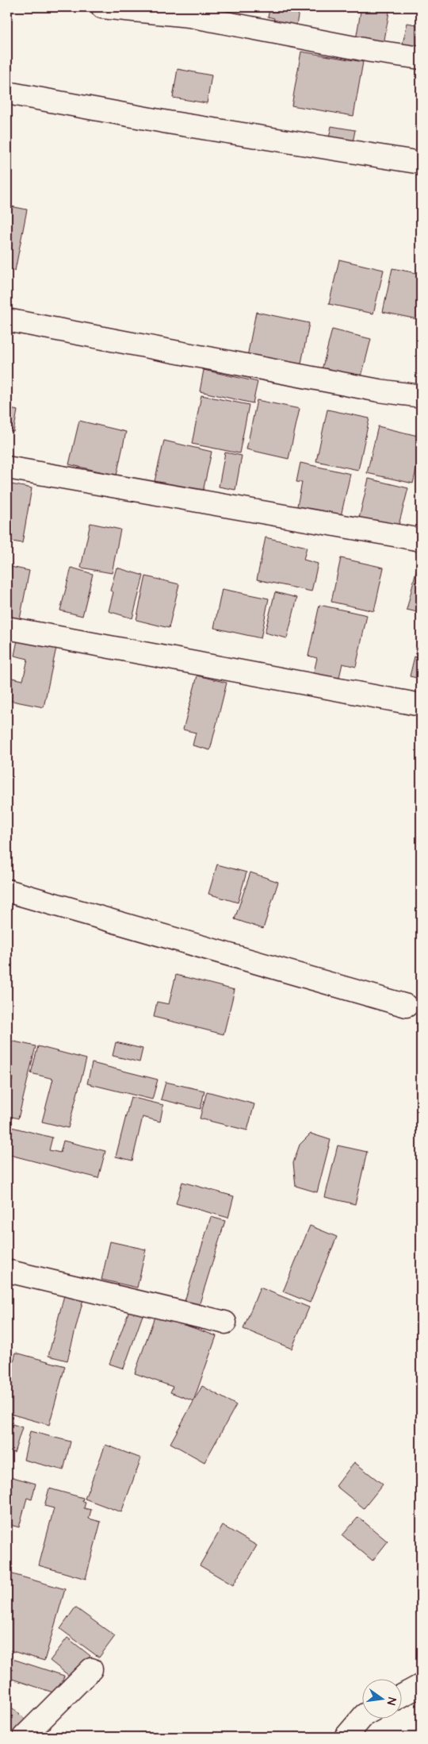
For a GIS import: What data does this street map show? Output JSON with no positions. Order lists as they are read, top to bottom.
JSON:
{
  "north": "right"
}
